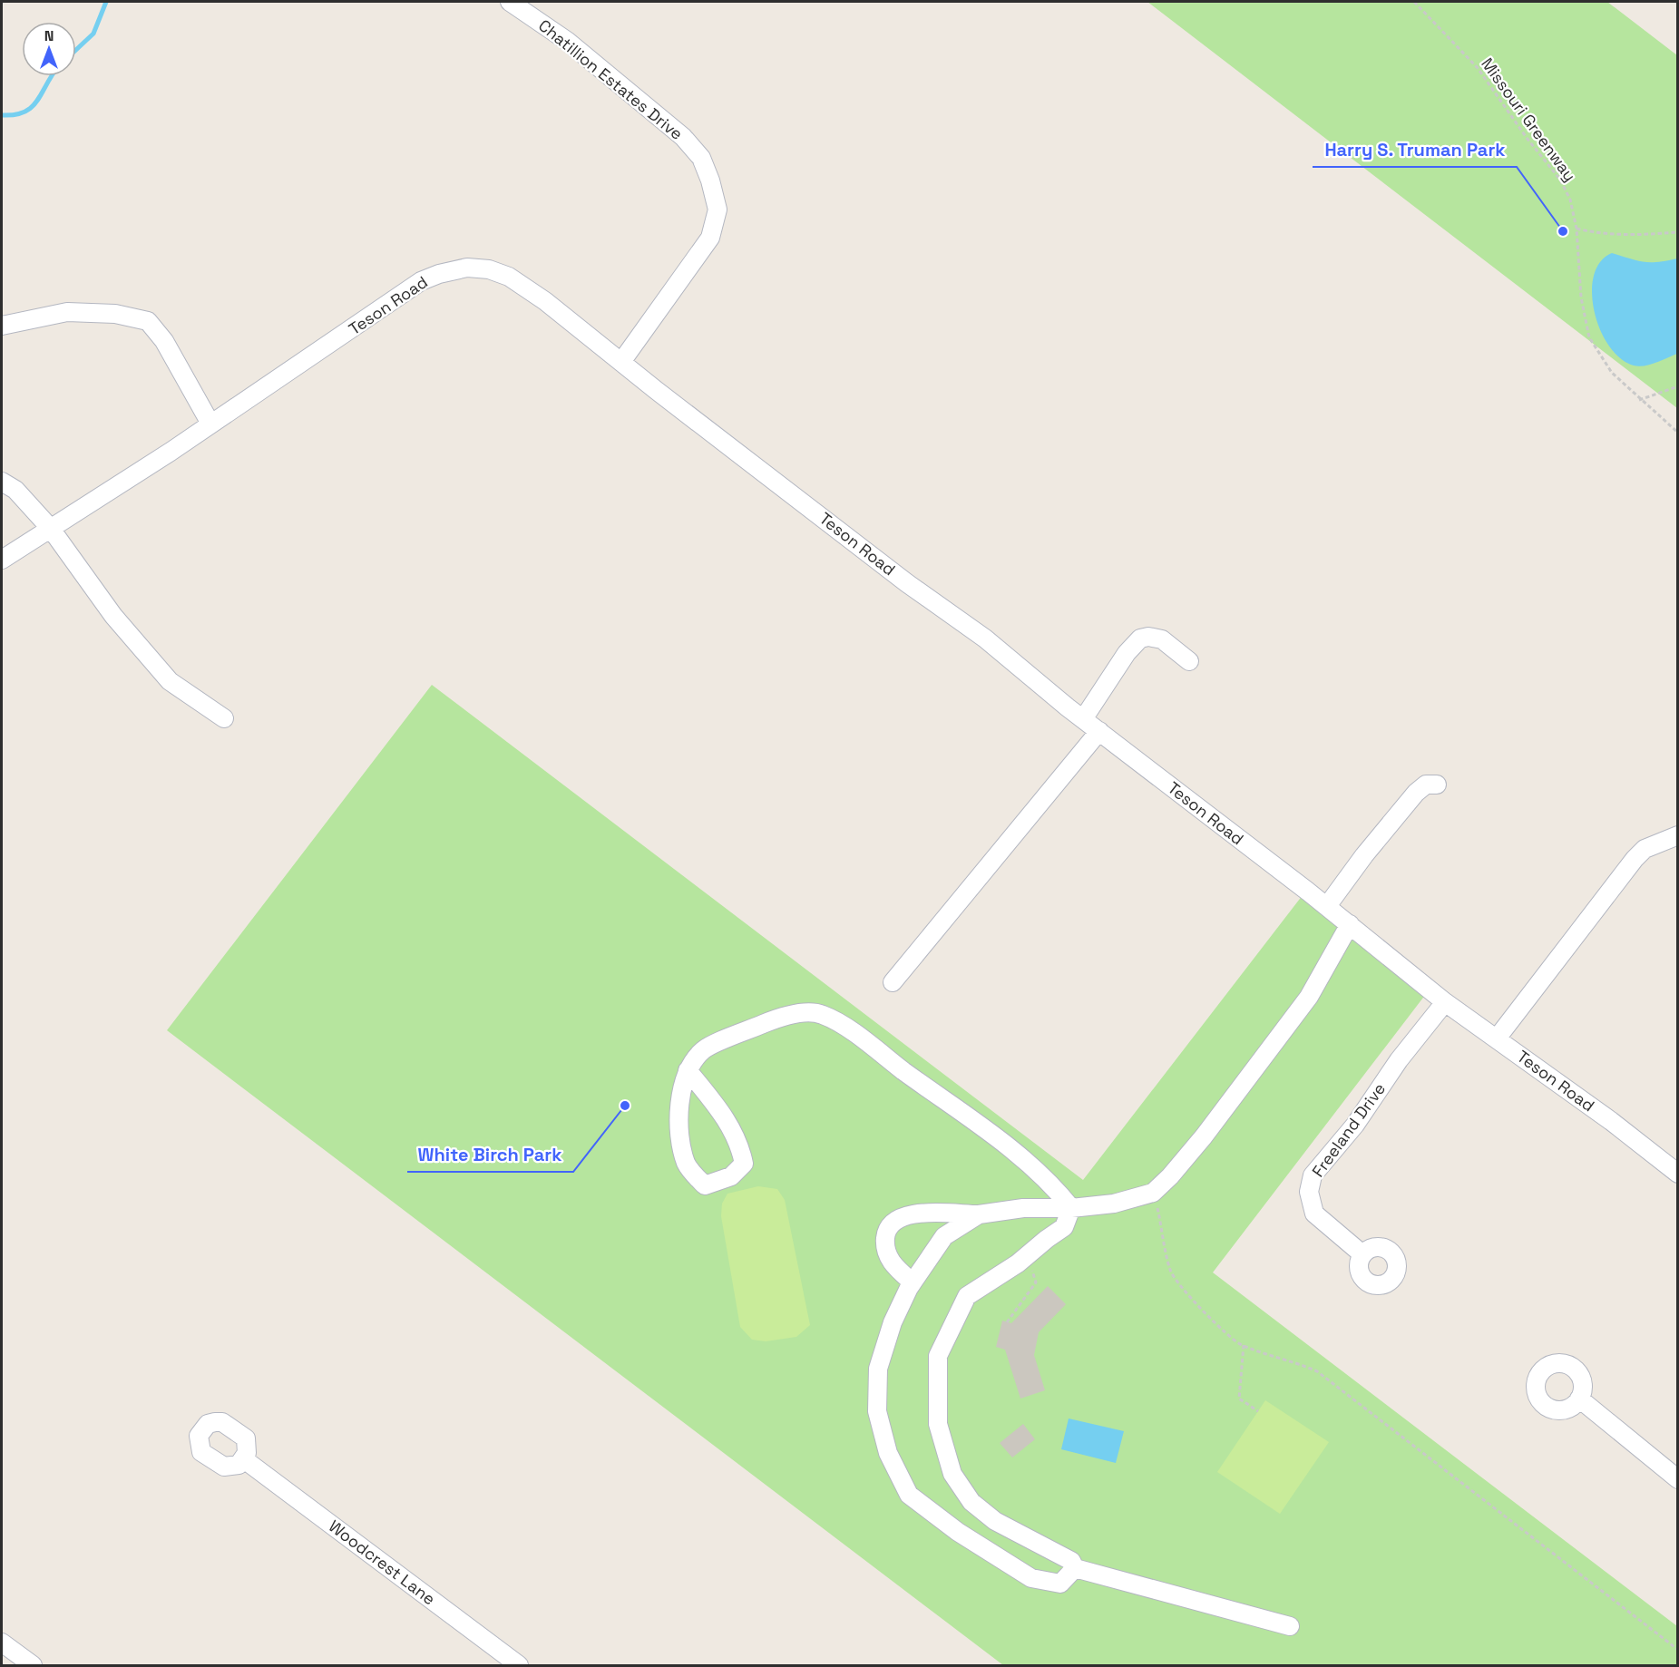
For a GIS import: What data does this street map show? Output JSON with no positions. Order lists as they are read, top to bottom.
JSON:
{
  "streets": {
    "street": [
      "Chatillion Estates Drive",
      "Teson Road",
      "Freeland Drive",
      "Woodcrest Lane"
    ],
    "path": ["Missouri Greenway"]
  },
  "crossings": [
    ["Chatillion Estates Drive", "Teson Road"],
    ["Teson Road", "Freeland Drive"]
  ],
  "places": ["Harry S. Truman Park", "White Birch Park"],
  "north": "top"
}
